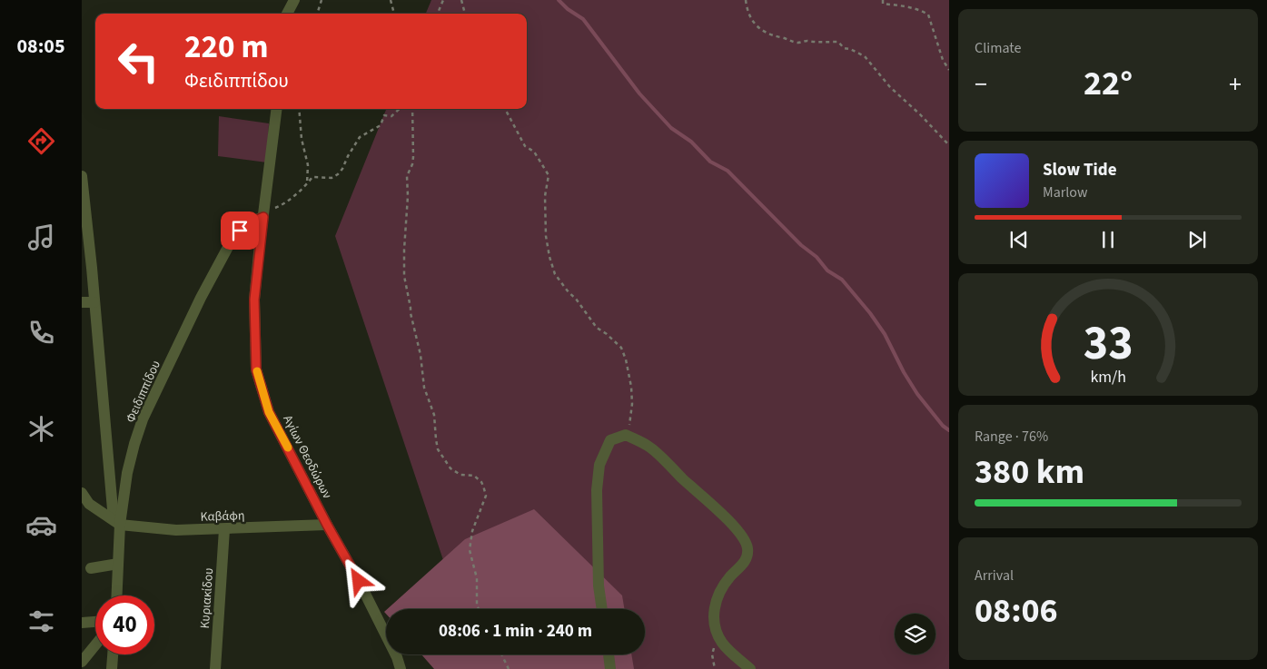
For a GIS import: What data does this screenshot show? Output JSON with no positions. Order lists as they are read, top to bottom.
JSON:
{
  "streets": {
    "street": [
      "Φειδιππίδου",
      "Αγίων Θεοδώρων",
      "Καβάφη",
      "Κυριακίδου"
    ]
  },
  "crossings": [
    ["Φειδιππίδου", "Αγίων Θεοδώρων"],
    ["Φειδιππίδου", "Καβάφη"],
    ["Αγίων Θεοδώρων", "Καβάφη"],
    ["Καβάφη", "Κυριακίδου"]
  ],
  "page": {
    "tabs": "08:05",
    "tile": [
      "Climate",
      ["Range · 76%", "380 km"],
      ["Arrival", "08:06"]
    ],
    "turn": ["220 m", "Φειδιππίδου"],
    "heat": ["−", "22°", "+"],
    "song": ["Slow Tide", "Marlow"],
    "limit": "40",
    "trip": "08:06 · 1 min · 240 m",
    "gauge": ["33", "km/h"]
  }
}
